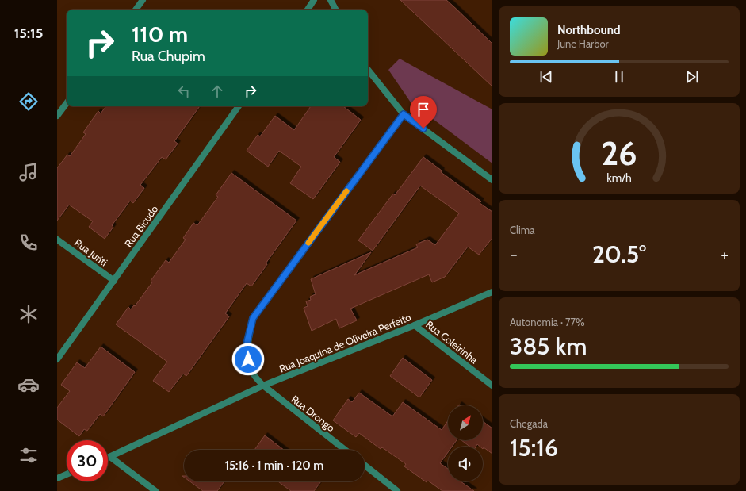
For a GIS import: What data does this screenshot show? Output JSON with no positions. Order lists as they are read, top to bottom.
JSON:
{
  "streets": {
    "street": [
      "Rua Bicudo",
      "Rua Juriti",
      "Rua Coleirinha",
      "Rua Joaquina de Oliveira Perfeito",
      "Rua Drongo"
    ]
  },
  "crossings": [
    ["Rua Bicudo", "Rua Juriti"],
    ["Rua Coleirinha", "Rua Joaquina de Oliveira Perfeito"],
    ["Rua Joaquina de Oliveira Perfeito", "Rua Drongo"]
  ],
  "north": "top right",
  "page": {
    "tabs": "15:15",
    "turn": ["110 m", "Rua Chupim"],
    "song": ["Northbound", "June Harbor"],
    "tile": [
      "Clima",
      ["Autonomia · 77%", "385 km"],
      ["Chegada", "15:16"]
    ],
    "heat": ["−", "20.5°", "+"],
    "limit": "30",
    "trip": "15:16 · 1 min · 120 m",
    "gauge": ["26", "km/h"]
  }
}
